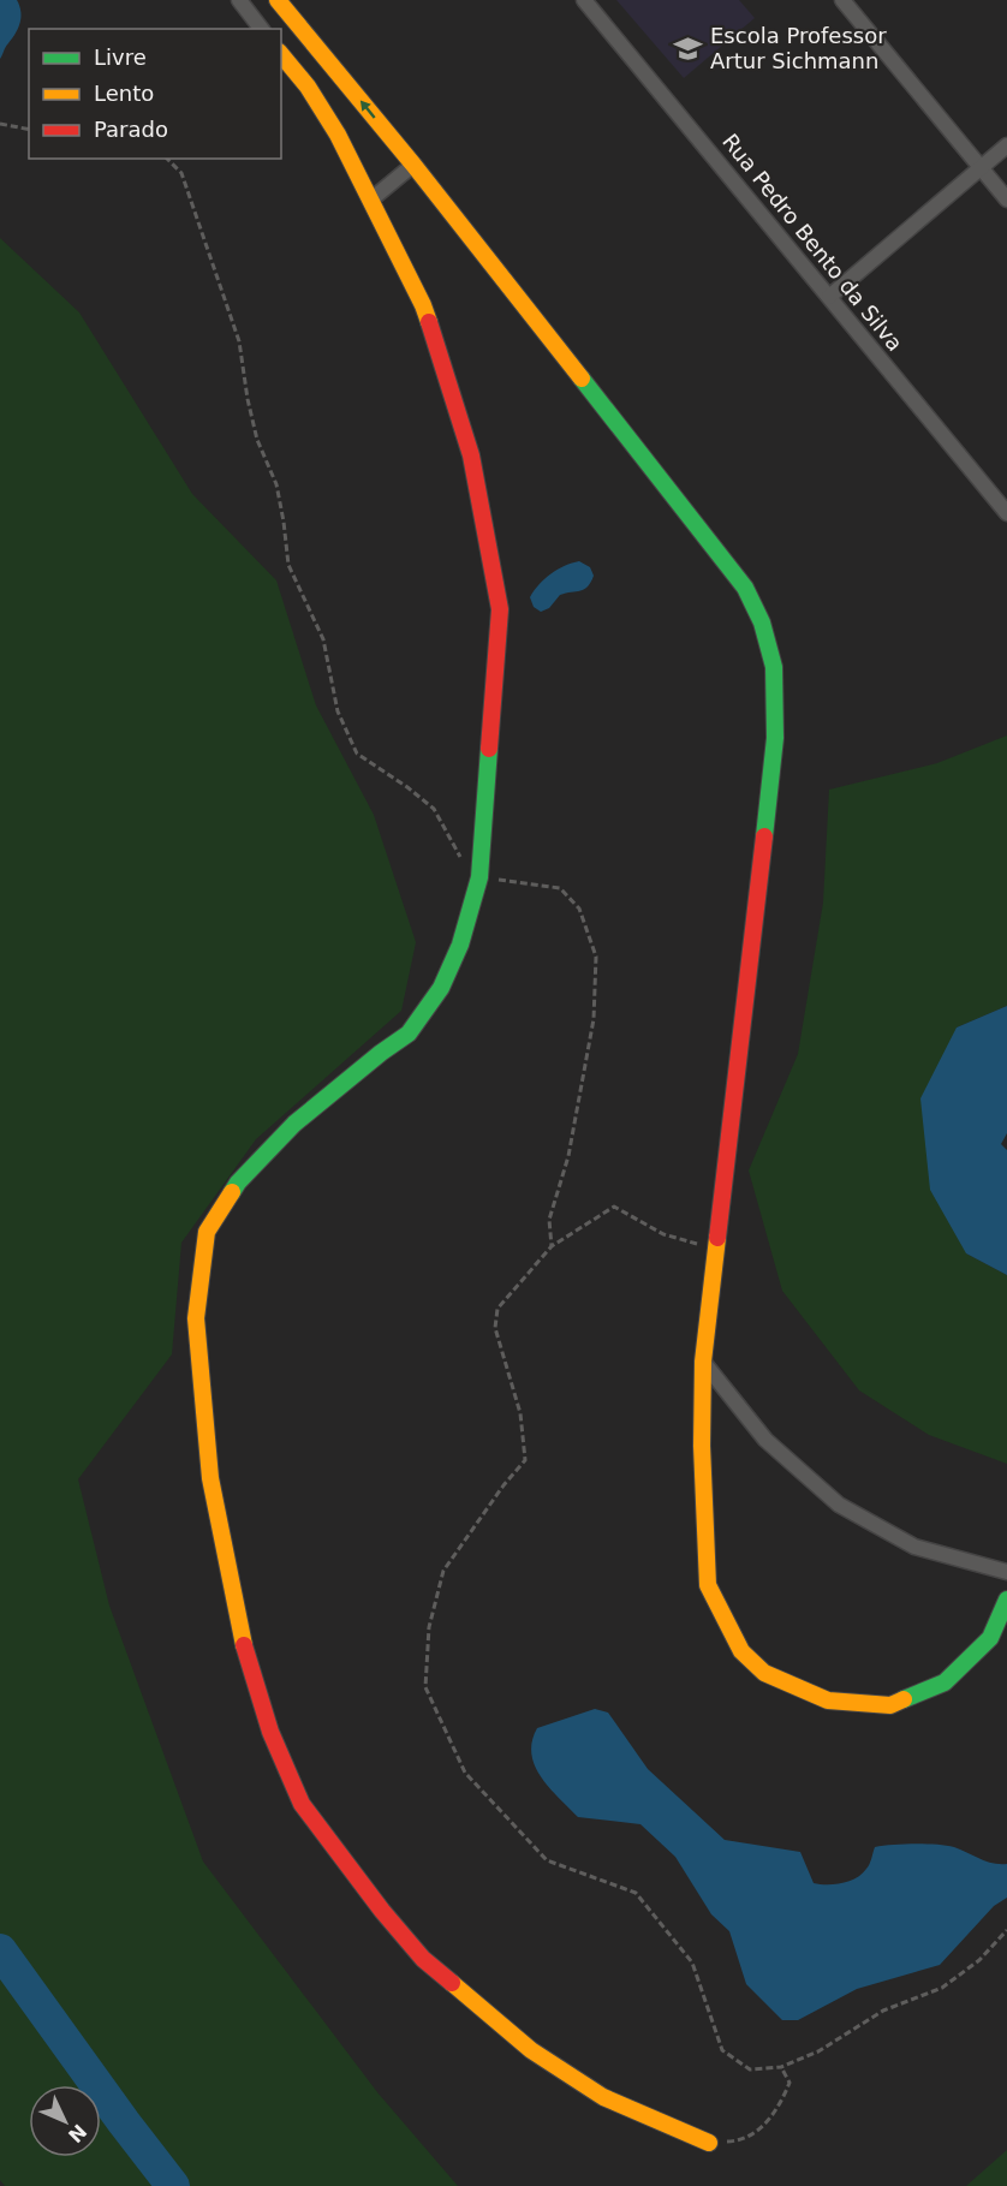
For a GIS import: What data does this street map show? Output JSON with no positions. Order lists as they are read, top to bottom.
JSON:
{
  "streets": {
    "street": ["Rua Pedro Bento da Silva"]
  },
  "places": {
    "school or university": ["Escola Professor Artur Sichmann"]
  },
  "legend": ["Livre", "Lento", "Parado"],
  "north": "bottom right"
}
